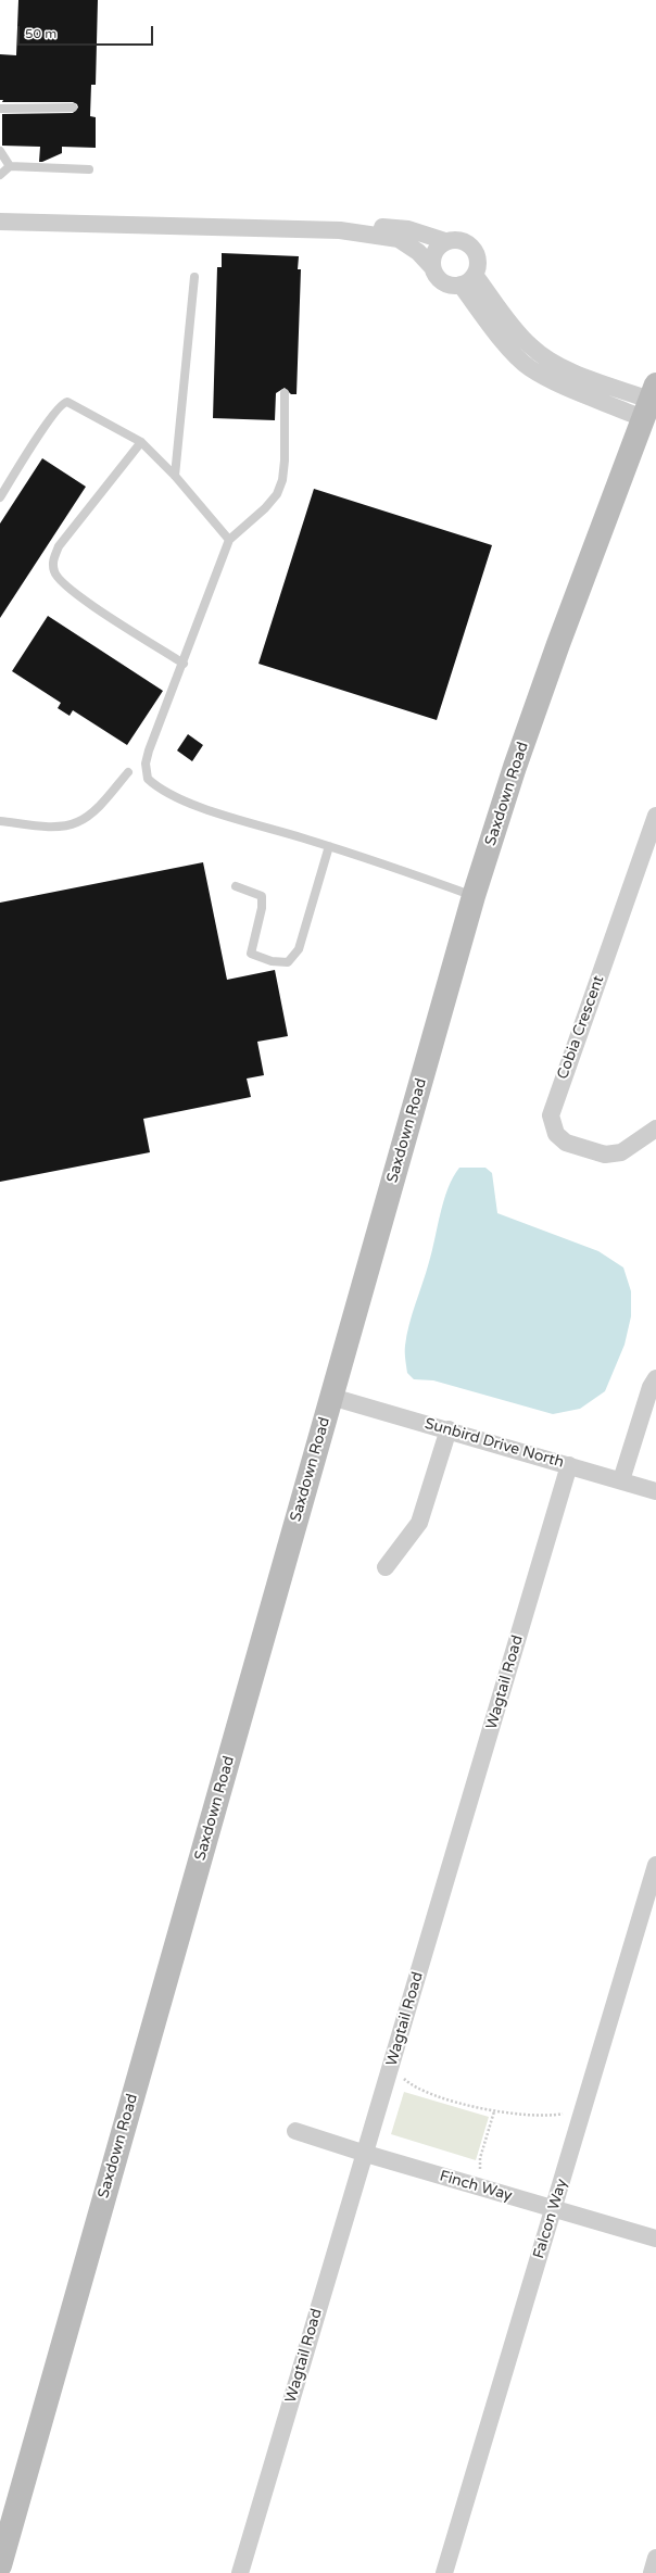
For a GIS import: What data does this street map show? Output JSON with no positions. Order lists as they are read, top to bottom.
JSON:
{
  "streets": {
    "street": [
      "Saxdown Road",
      "Cobia Crescent",
      "Sunbird Drive North",
      "Wagtail Road",
      "Finch Way",
      "Falcon Way"
    ]
  },
  "crossings": [
    ["Saxdown Road", "Sunbird Drive North"],
    ["Sunbird Drive North", "Wagtail Road"],
    ["Wagtail Road", "Finch Way"],
    ["Finch Way", "Falcon Way"]
  ],
  "scale_bar": "50 m"
}
